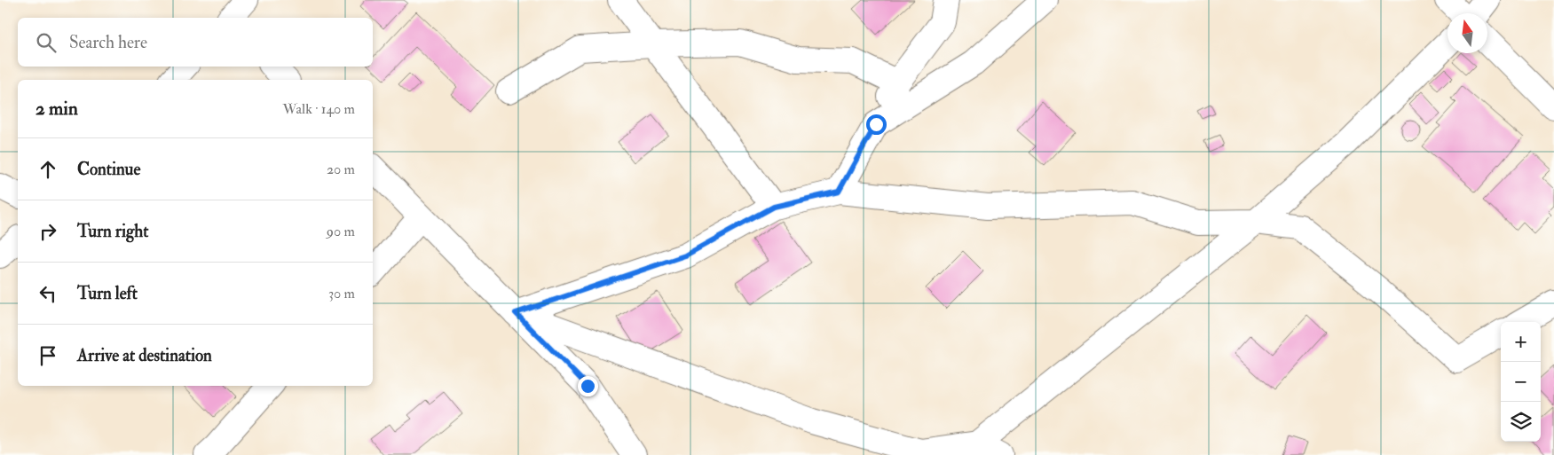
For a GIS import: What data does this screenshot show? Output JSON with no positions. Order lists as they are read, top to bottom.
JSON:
{
  "north": "top",
  "page": {
    "search": "Search here",
    "heading": ["2 min", "Walk · 140 m"],
    "list": [
      ["Continue", "20 m"],
      ["Turn right", "90 m"],
      ["Turn left", "30 m"],
      "Arrive at destination"
    ],
    "map_buttons": ["+", "−"]
  }
}
